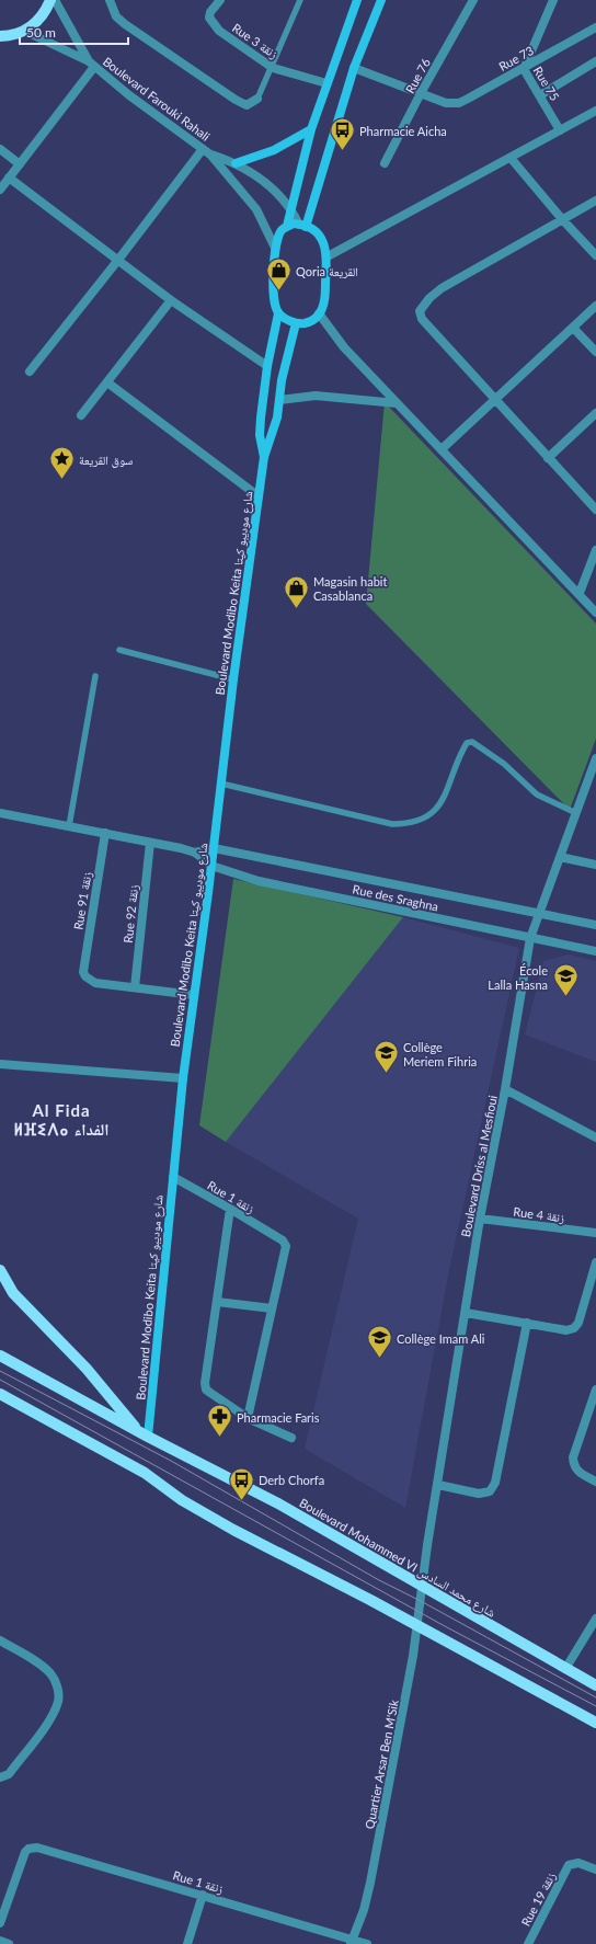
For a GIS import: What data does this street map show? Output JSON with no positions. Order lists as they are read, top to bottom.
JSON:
{
  "streets": {
    "main road": ["Boulevard Modibo Keita شارع موديبو كيتا", "Boulevard Mohammed VI شارع محمد السادس"],
    "street": [
      "Rue 3 زنقة",
      "Rue 73",
      "Rue 76",
      "Rue 75",
      "Boulevard Farouki Rahali",
      "Rue des Sraghna",
      "Rue 91 زنقة",
      "Rue 92 زنقة",
      "Boulevard Driss al Mesfioui",
      "Rue 1 زنقة",
      "Rue 4 زنقة",
      "Quartier Arsar Ben M'Sik",
      "Rue 19 زنقة"
    ]
  },
  "crossings": [
    ["Rue 73", "Rue 76"],
    ["Rue 73", "Rue 75"],
    ["Boulevard Modibo Keita شارع موديبو كيتا", "Rue des Sraghna"],
    ["Boulevard Modibo Keita شارع موديبو كيتا", "Rue 1 زنقة"],
    ["Boulevard Modibo Keita شارع موديبو كيتا", "Boulevard Mohammed VI شارع محمد السادس"],
    ["Rue des Sraghna", "Rue 91 زنقة"],
    ["Rue des Sraghna", "Rue 92 زنقة"],
    ["Rue des Sraghna", "Boulevard Driss al Mesfioui"],
    ["Rue 91 زنقة", "Rue 92 زنقة"],
    ["Boulevard Driss al Mesfioui", "Rue 4 زنقة"],
    ["Boulevard Driss al Mesfioui", "Boulevard Mohammed VI شارع محمد السادس"],
    ["Boulevard Driss al Mesfioui", "Quartier Arsar Ben M'Sik"],
    ["Rue 1 زنقة", "Quartier Arsar Ben M'Sik"],
    ["Boulevard Mohammed VI شارع محمد السادس", "Quartier Arsar Ben M'Sik"]
  ],
  "districts": ["Al Fida ⵍⴼⵉⴷⴰ الفداء"],
  "places": {
    "bus stop": ["Pharmacie Aicha", "Derb Chorfa"],
    "shop": ["Qoria القريعة", "Magasin habit Casablanca"],
    "place": ["سوق القريعة"],
    "school or university": ["École Lalla Hasna", "Collège Meriem Fihria", "Collège Imam Ali"],
    "pharmacy": ["Pharmacie Faris"]
  },
  "scale_bar": "50 m"
}
